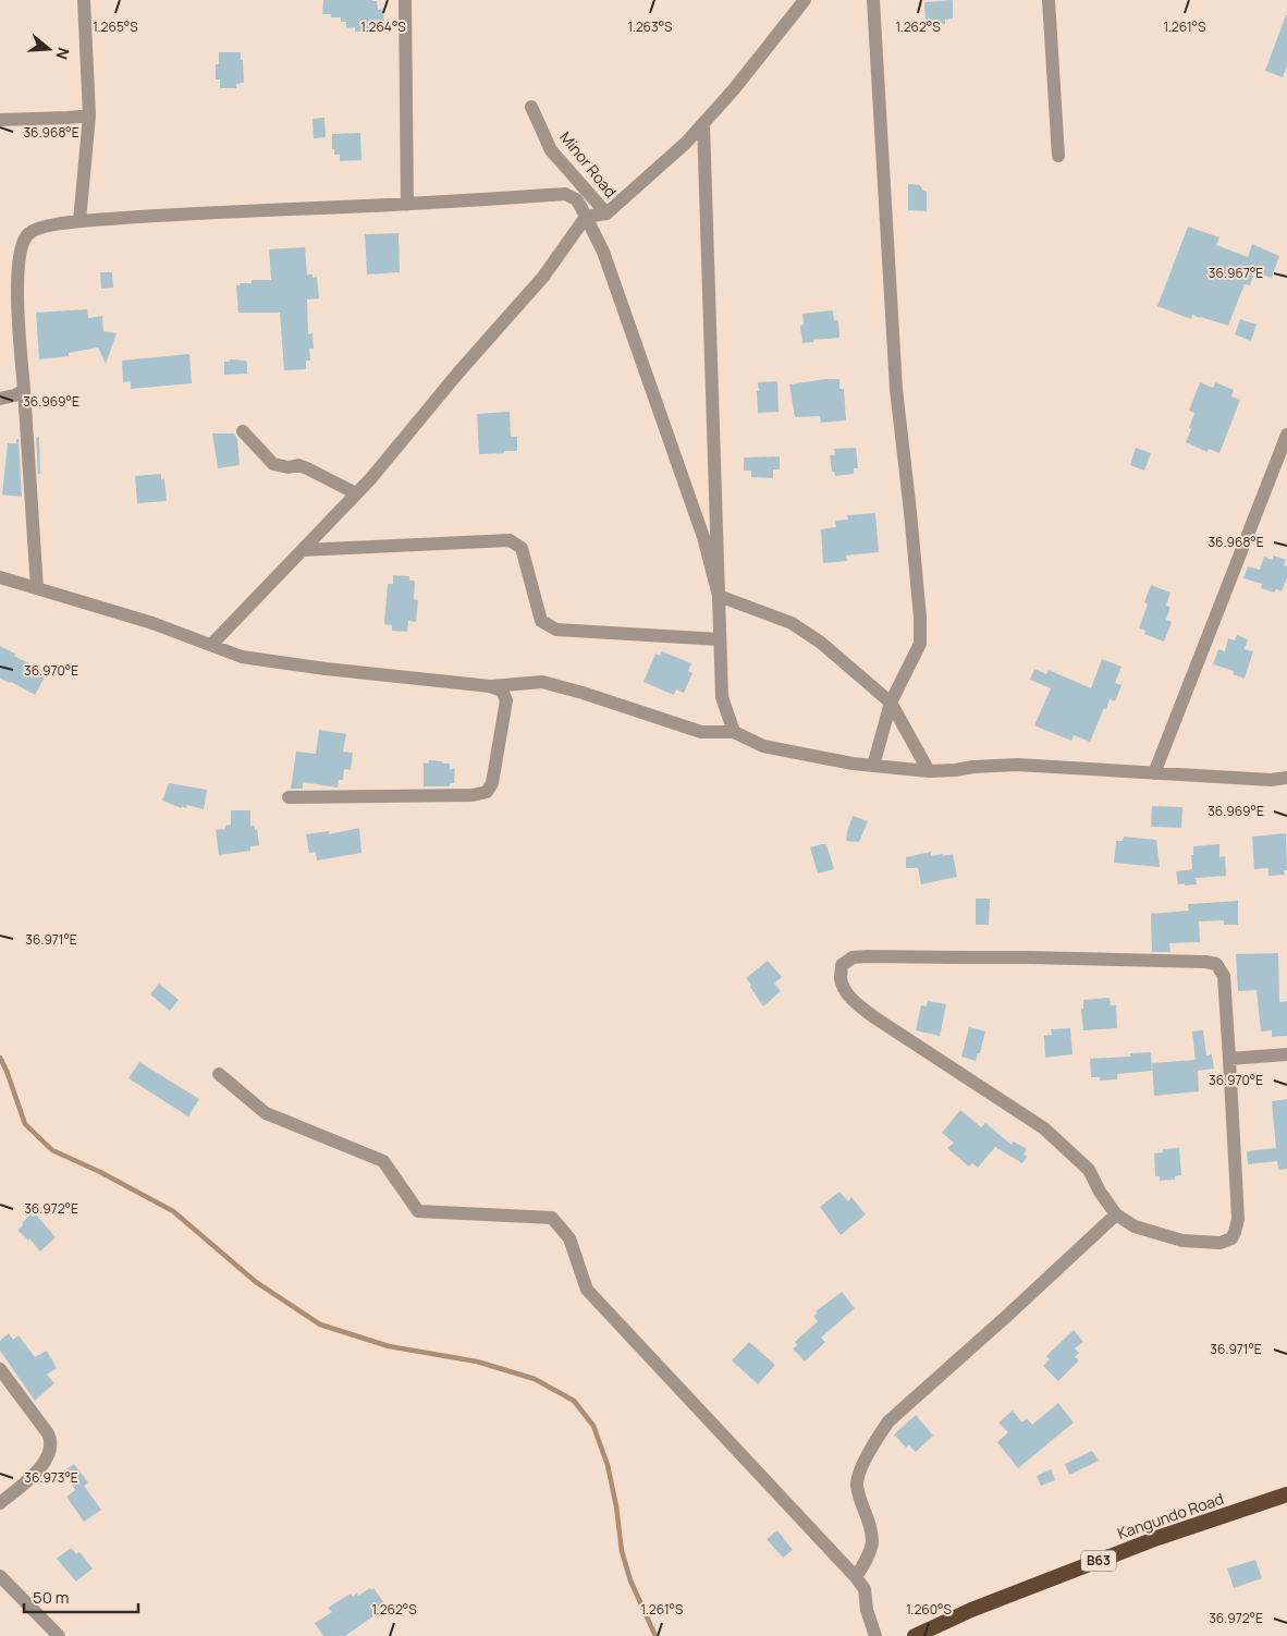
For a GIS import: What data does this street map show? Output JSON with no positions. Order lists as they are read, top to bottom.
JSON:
{
  "streets": {
    "highway": ["Kangundo Road", "B63"],
    "street": ["Minor Road"]
  },
  "scale_bar": "50 m",
  "north": "right",
  "coordinates": [
    "1.265°S",
    "1.264°S",
    "1.263°S",
    "1.262°S",
    "1.261°S",
    "36.968°E",
    "36.967°E",
    "36.969°E",
    "36.970°E",
    "36.971°E",
    "36.972°E",
    "36.973°E",
    "1.260°S"
  ]
}
